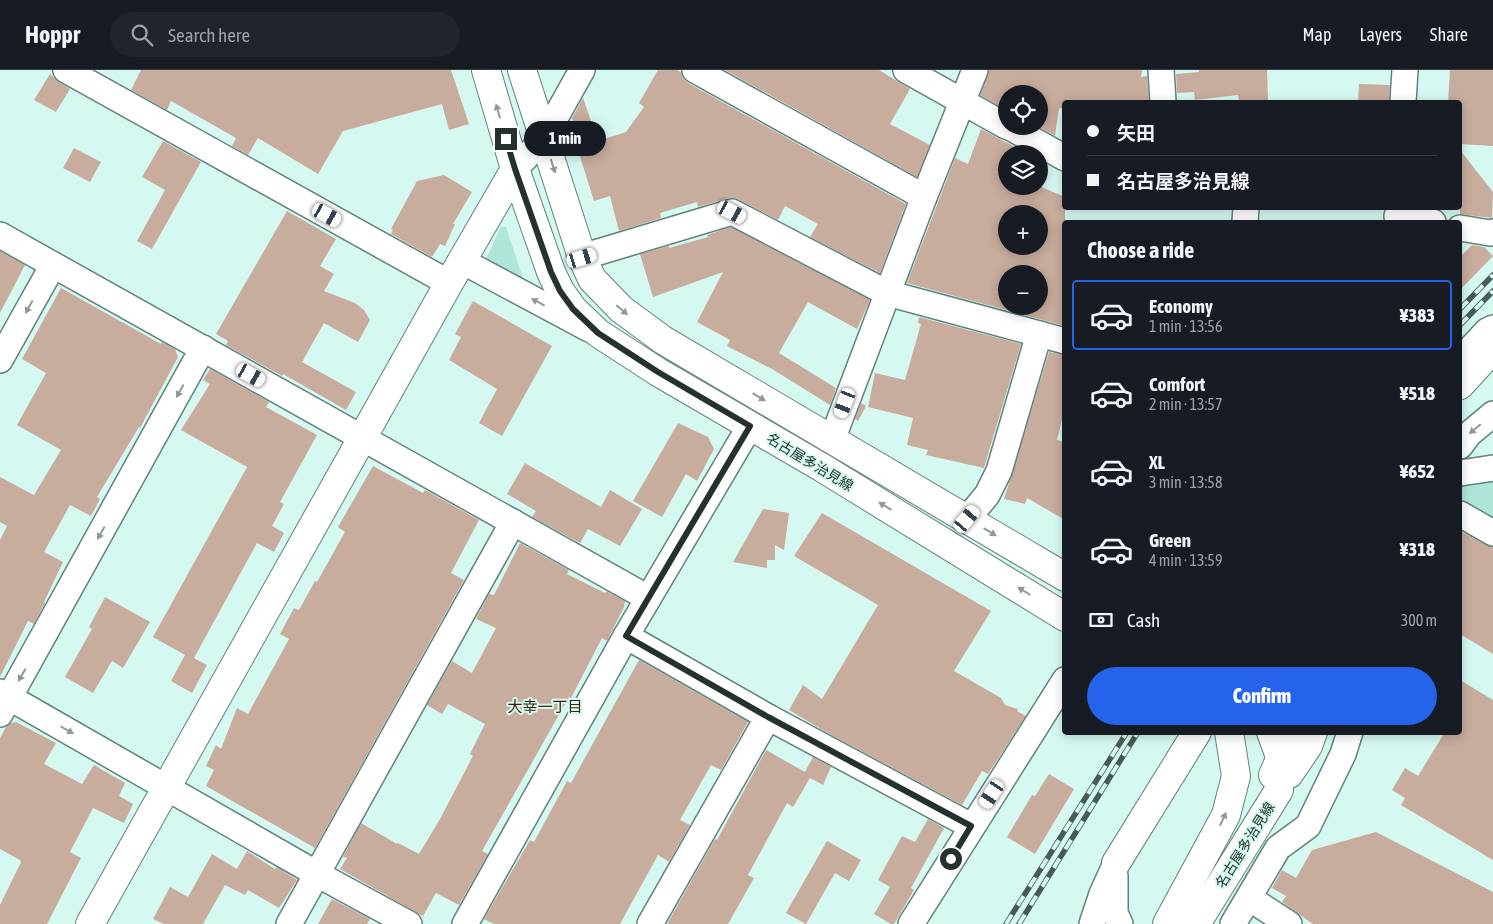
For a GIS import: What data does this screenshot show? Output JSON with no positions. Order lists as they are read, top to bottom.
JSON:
{
  "streets": {
    "main road": ["名古屋多治見線"]
  },
  "districts": ["大幸一丁目"],
  "page": {
    "header": "Hoppr",
    "search": "Search here",
    "nav": ["Map", "Layers", "Share"],
    "map_buttons": ["+", "−"],
    "banner": ["矢田", "名古屋多治見線"],
    "bubble": "1 min",
    "heading": "Choose a ride",
    "list": [
      {
        "name": "Economy",
        "note": "1 min · 13:56",
        "value": "¥383"
      },
      {
        "name": "Comfort",
        "note": "2 min · 13:57",
        "value": "¥518"
      },
      {
        "name": "XL",
        "note": "3 min · 13:58",
        "value": "¥652"
      },
      {
        "name": "Green",
        "note": "4 min · 13:59",
        "value": "¥318"
      }
    ],
    "pay": ["Cash", "300 m"],
    "buttons": "Confirm"
  }
}
